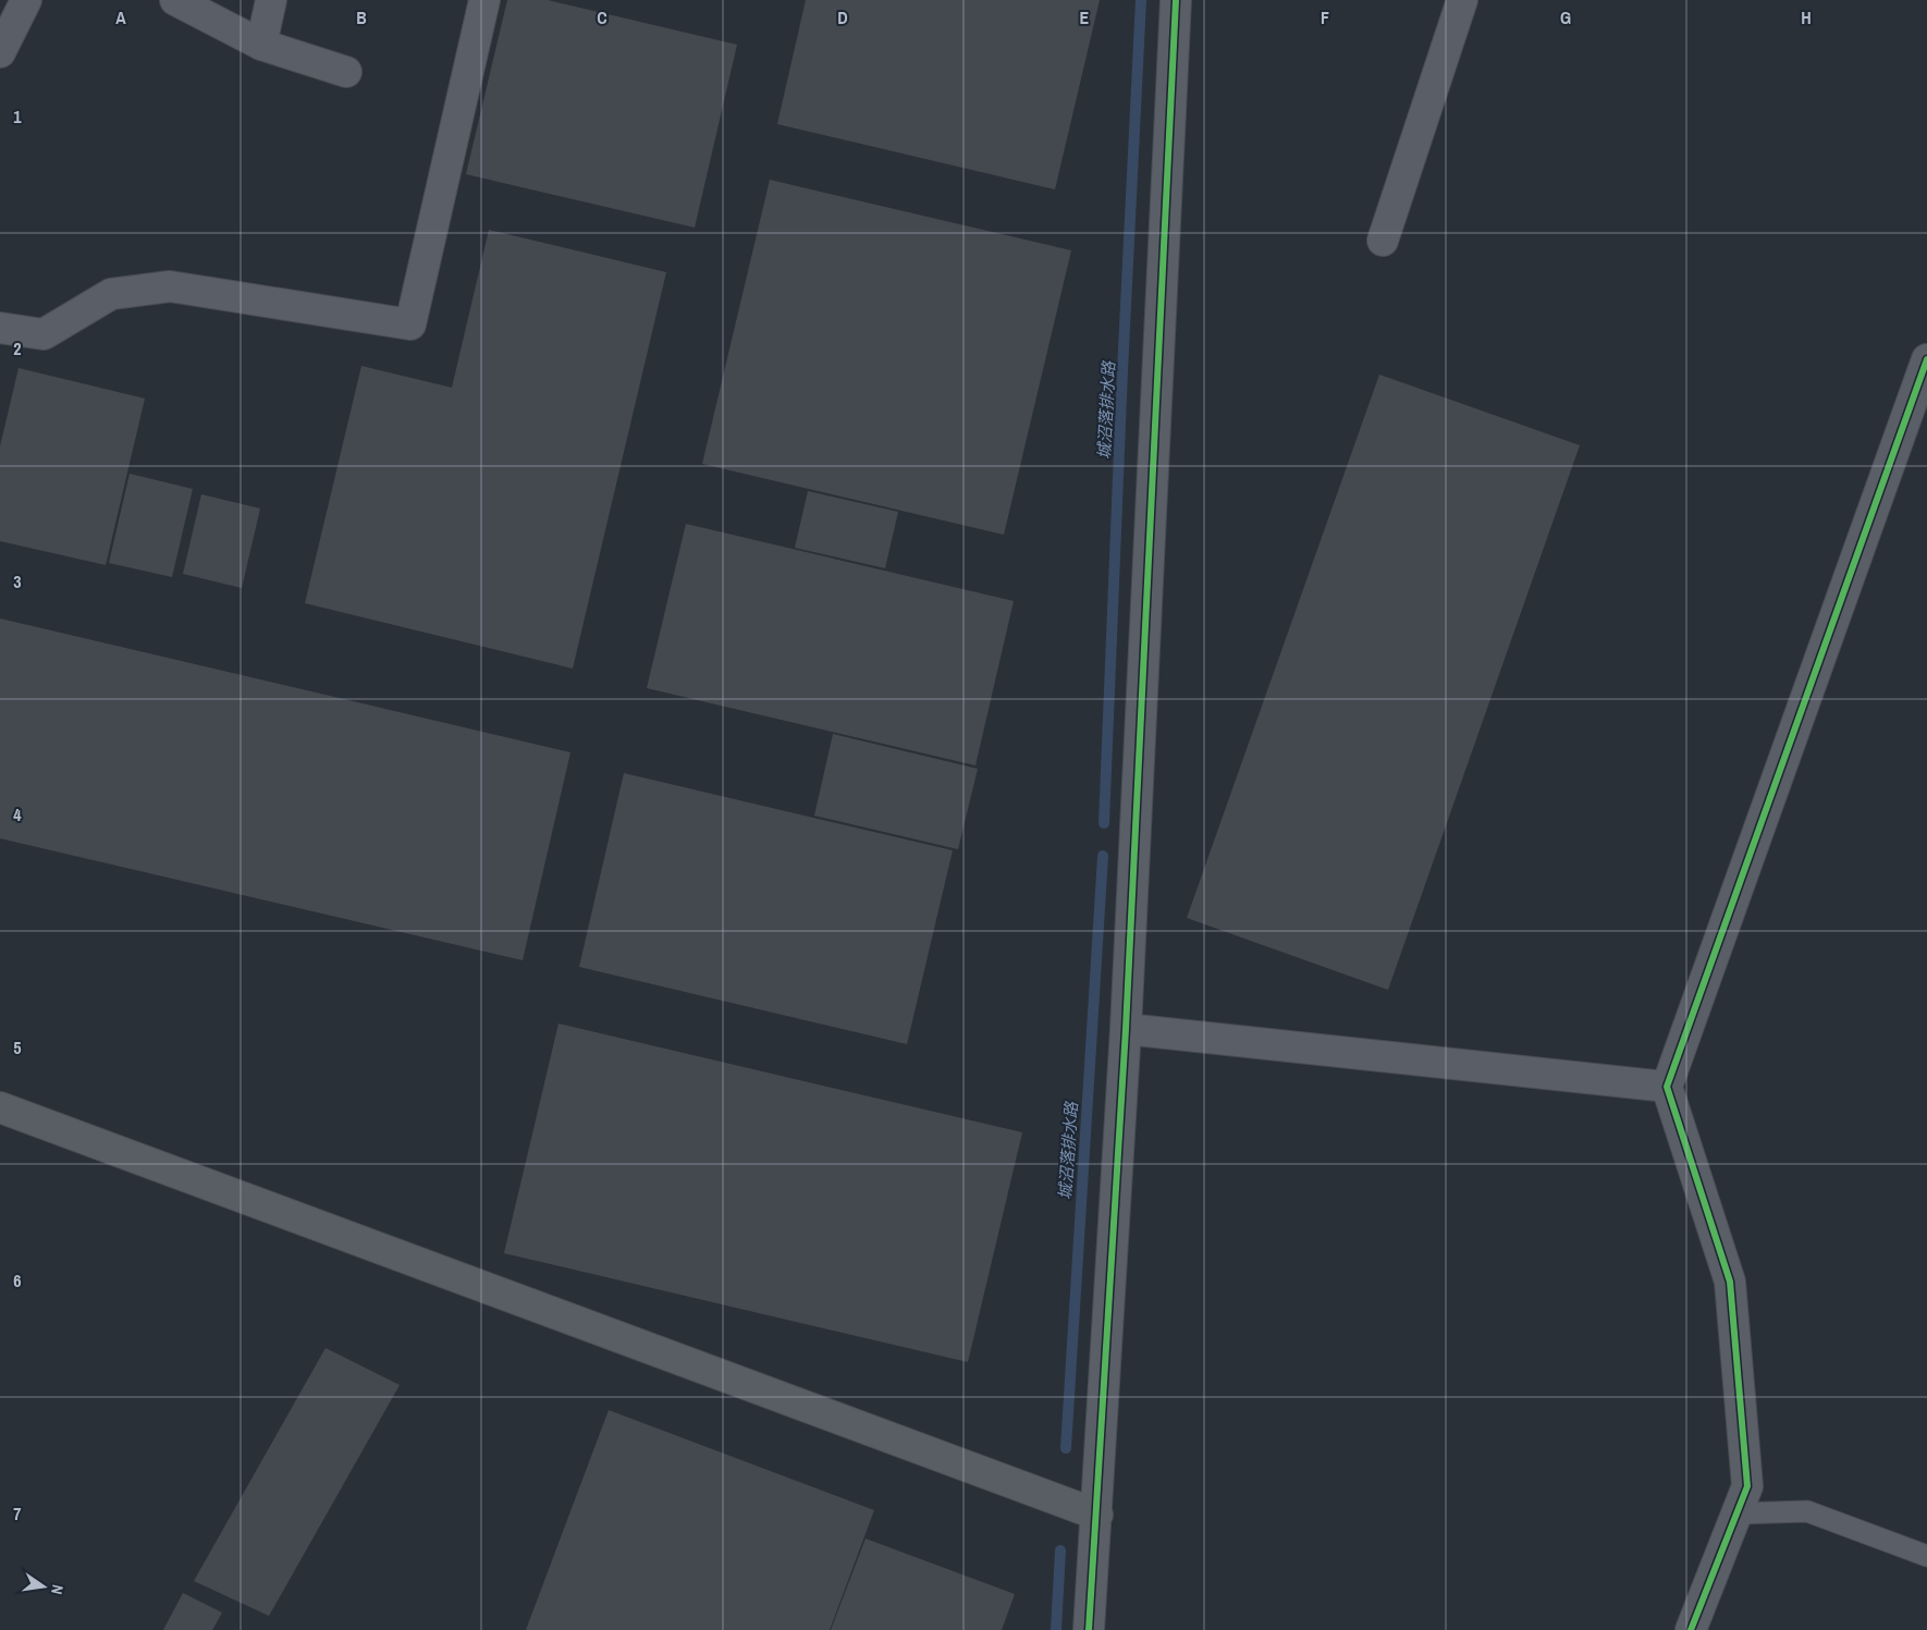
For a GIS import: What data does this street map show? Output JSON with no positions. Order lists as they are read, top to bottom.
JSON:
{
  "water": ["城沼落排水路"],
  "north": "right",
  "grid": {
    "columns": [
      "A",
      "B",
      "C",
      "D",
      "E",
      "F",
      "G",
      "H"
    ],
    "rows": [
      "1",
      "2",
      "3",
      "4",
      "5",
      "6",
      "7"
    ]
  }
}
